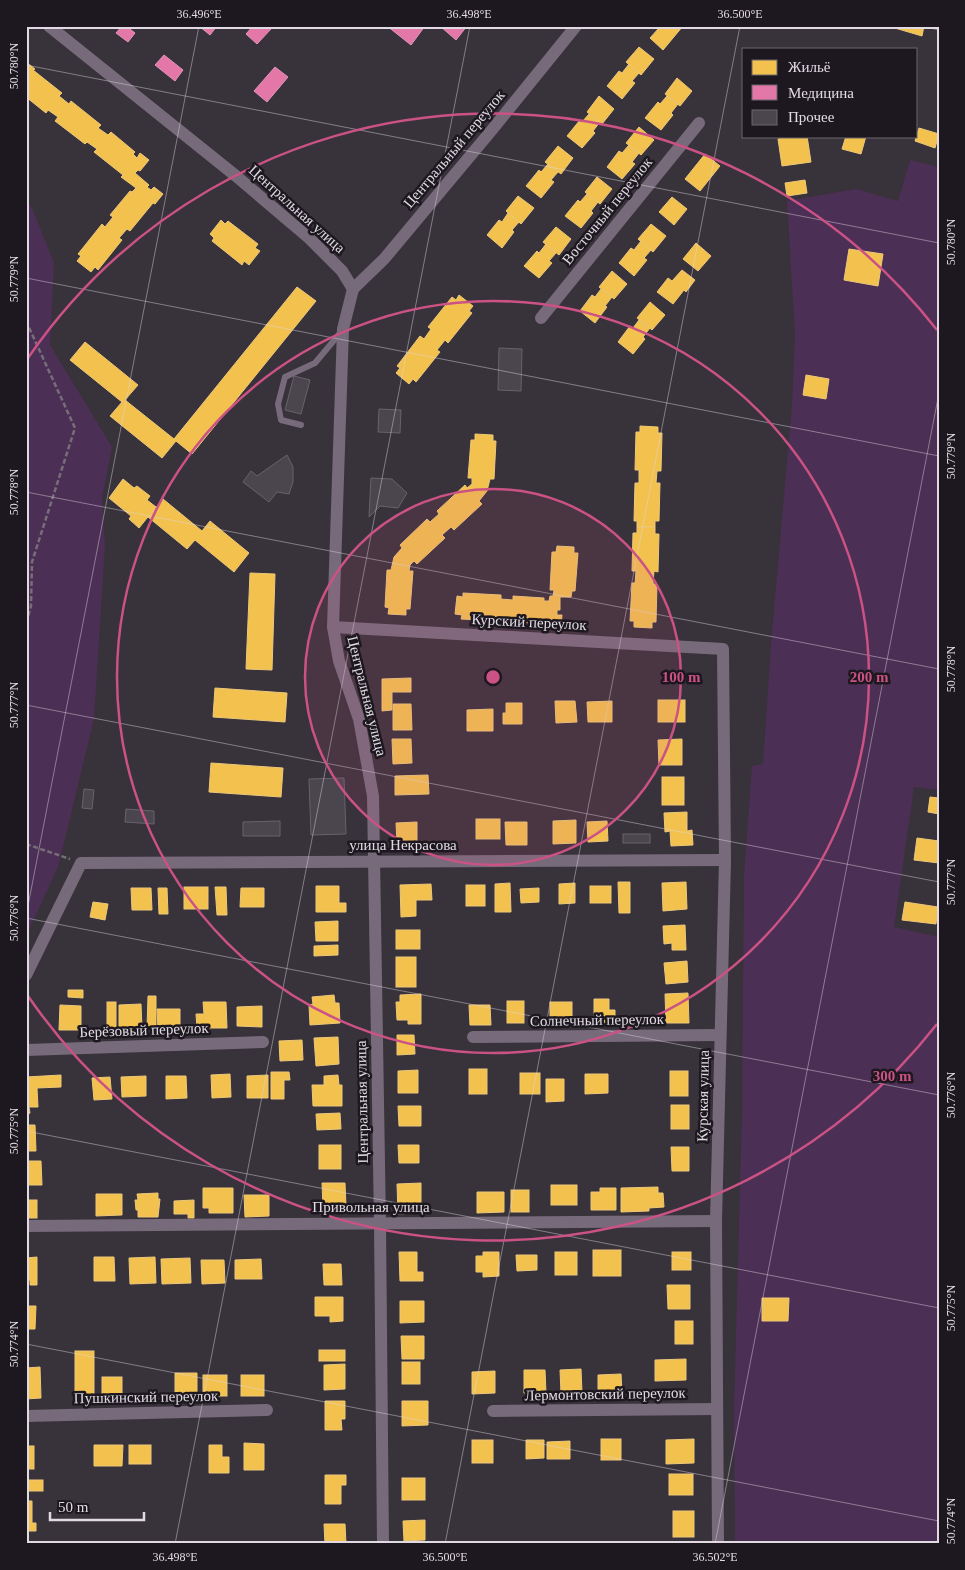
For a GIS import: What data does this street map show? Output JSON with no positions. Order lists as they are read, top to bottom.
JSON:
{
  "streets": {
    "street": [
      "Центральный переулок",
      "Центральная улица",
      "Восточный переулок",
      "Курский переулок",
      "улица Некрасова",
      "Солнечный переулок",
      "Берёзовый переулок",
      "Курская улица",
      "Привольная улица",
      "Лермонтовский переулок",
      "Пушкинский переулок"
    ]
  },
  "crossings": [
    ["Центральный переулок", "Центральная улица"],
    ["Центральная улица", "Курский переулок"],
    ["Центральная улица", "улица Некрасова"],
    ["Центральная улица", "Привольная улица"],
    ["Курский переулок", "Курская улица"],
    ["улица Некрасова", "Курская улица"],
    ["Солнечный переулок", "Курская улица"],
    ["Курская улица", "Привольная улица"],
    ["Курская улица", "Лермонтовский переулок"]
  ],
  "legend": ["Жильё", "Медицина", "Прочее"],
  "scale_bar": "50 m",
  "coordinates": [
    "36.496°E",
    "36.498°E",
    "36.500°E",
    "50.780°N",
    "50.779°N",
    "50.778°N",
    "50.777°N",
    "50.776°N",
    "50.775°N",
    "50.774°N",
    "36.502°E"
  ],
  "rings": ["100 m", "200 m", "300 m"]
}
